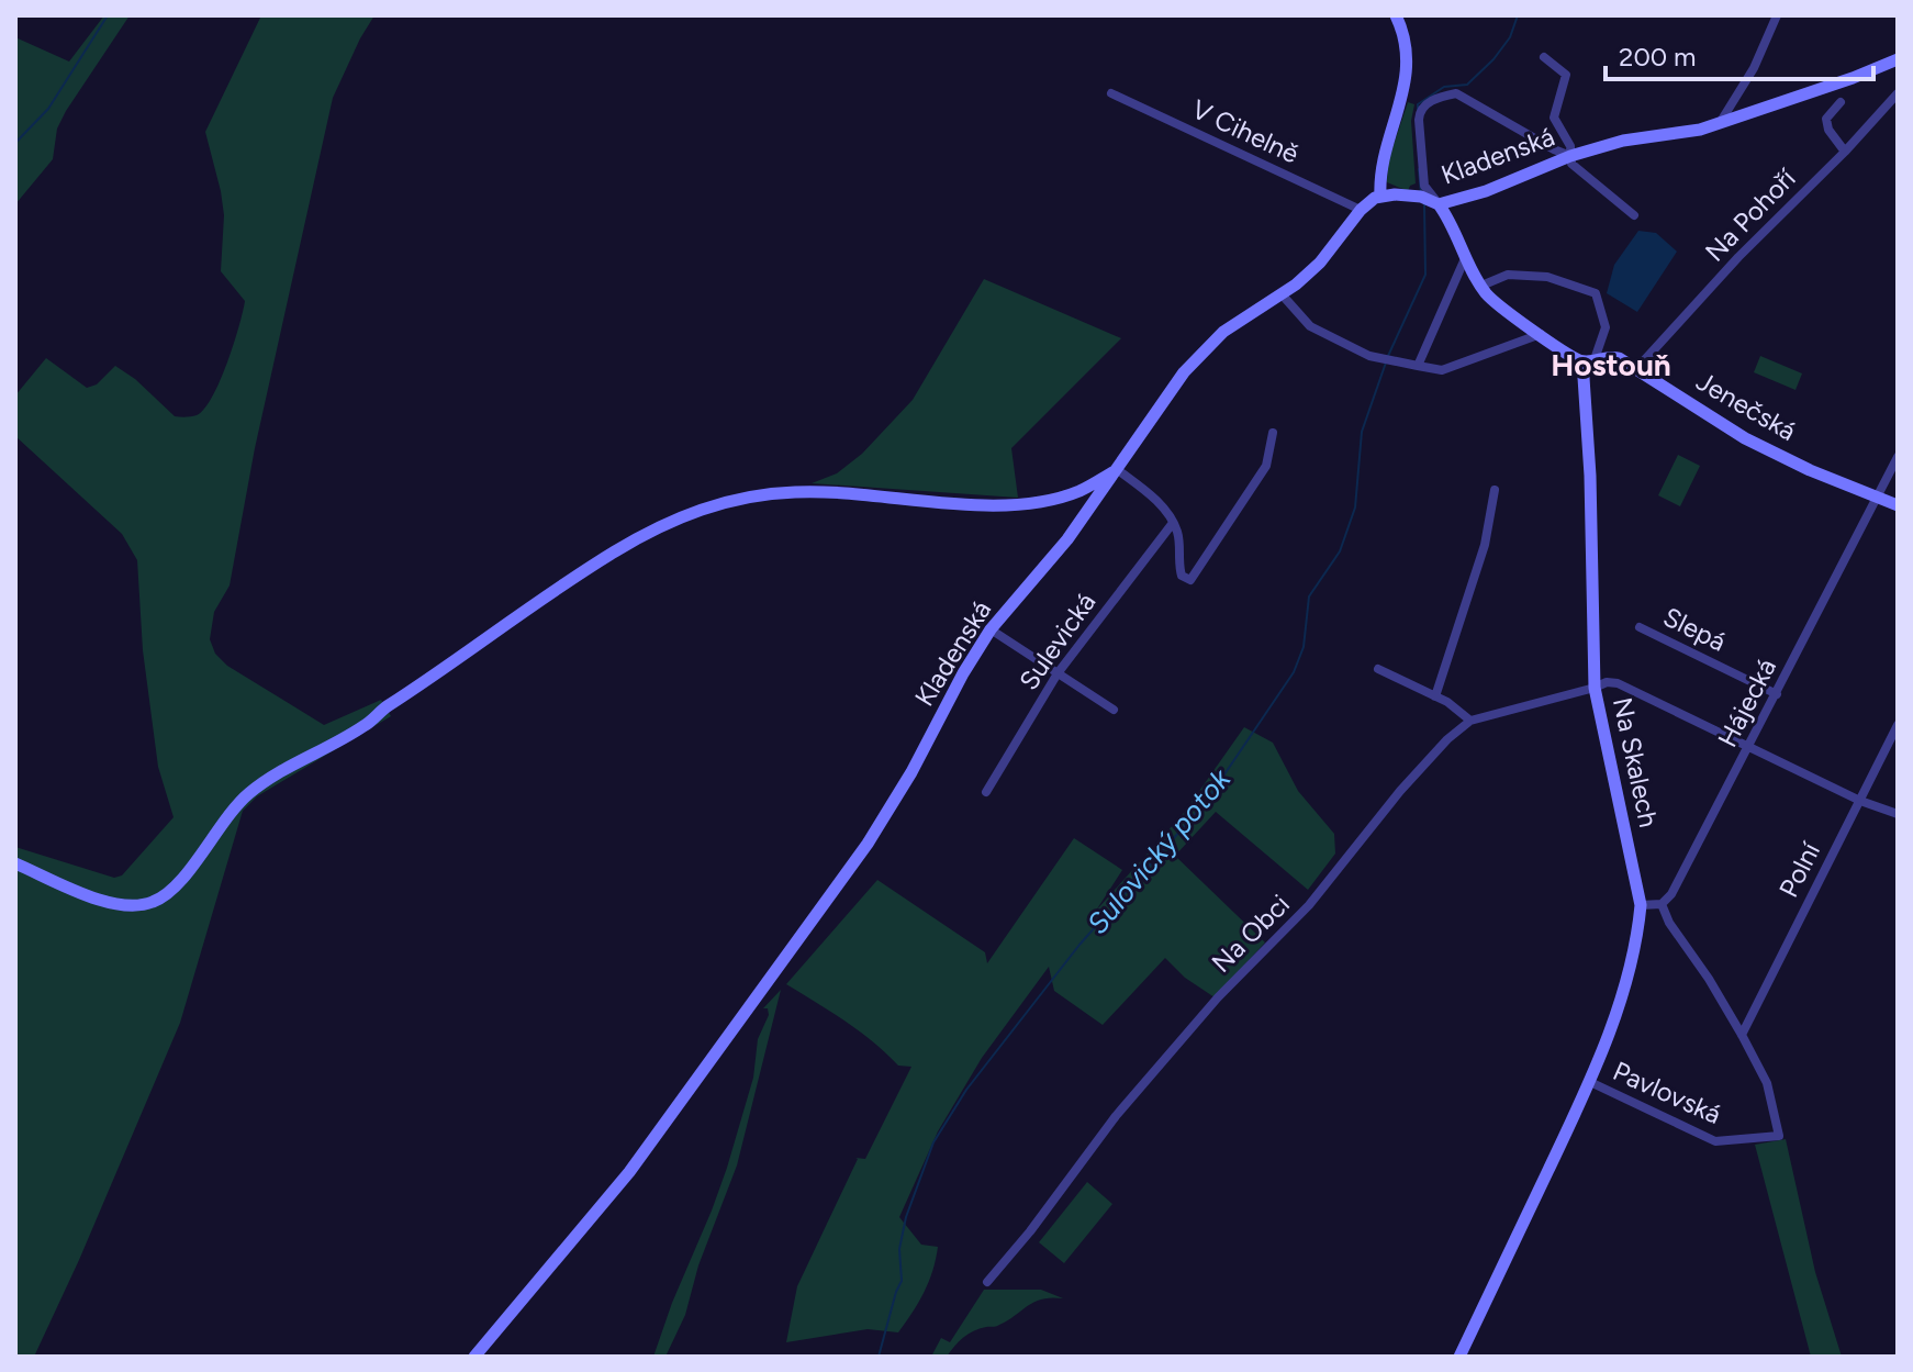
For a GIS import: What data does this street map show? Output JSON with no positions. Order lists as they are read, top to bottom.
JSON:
{
  "streets": {
    "street": [
      "V Cihelně",
      "Kladenská",
      "Na Pohoří",
      "Jenečská",
      "Slepá",
      "Sulevická",
      "Hájecká",
      "Na Skalech",
      "Polní",
      "Na Obci",
      "Pavlovská"
    ]
  },
  "crossings": [
    ["V Cihelně", "Kladenská"],
    ["Kladenská", "Jenečská"],
    ["Na Pohoří", "Jenečská"],
    ["Jenečská", "Hájecká"],
    ["Jenečská", "Na Skalech"],
    ["Slepá", "Hájecká"],
    ["Na Skalech", "Na Obci"],
    ["Na Skalech", "Pavlovská"],
    ["Polní", "Pavlovská"]
  ],
  "districts": ["Hostouň"],
  "water": ["Sulovický potok"],
  "scale_bar": "200 m"
}
